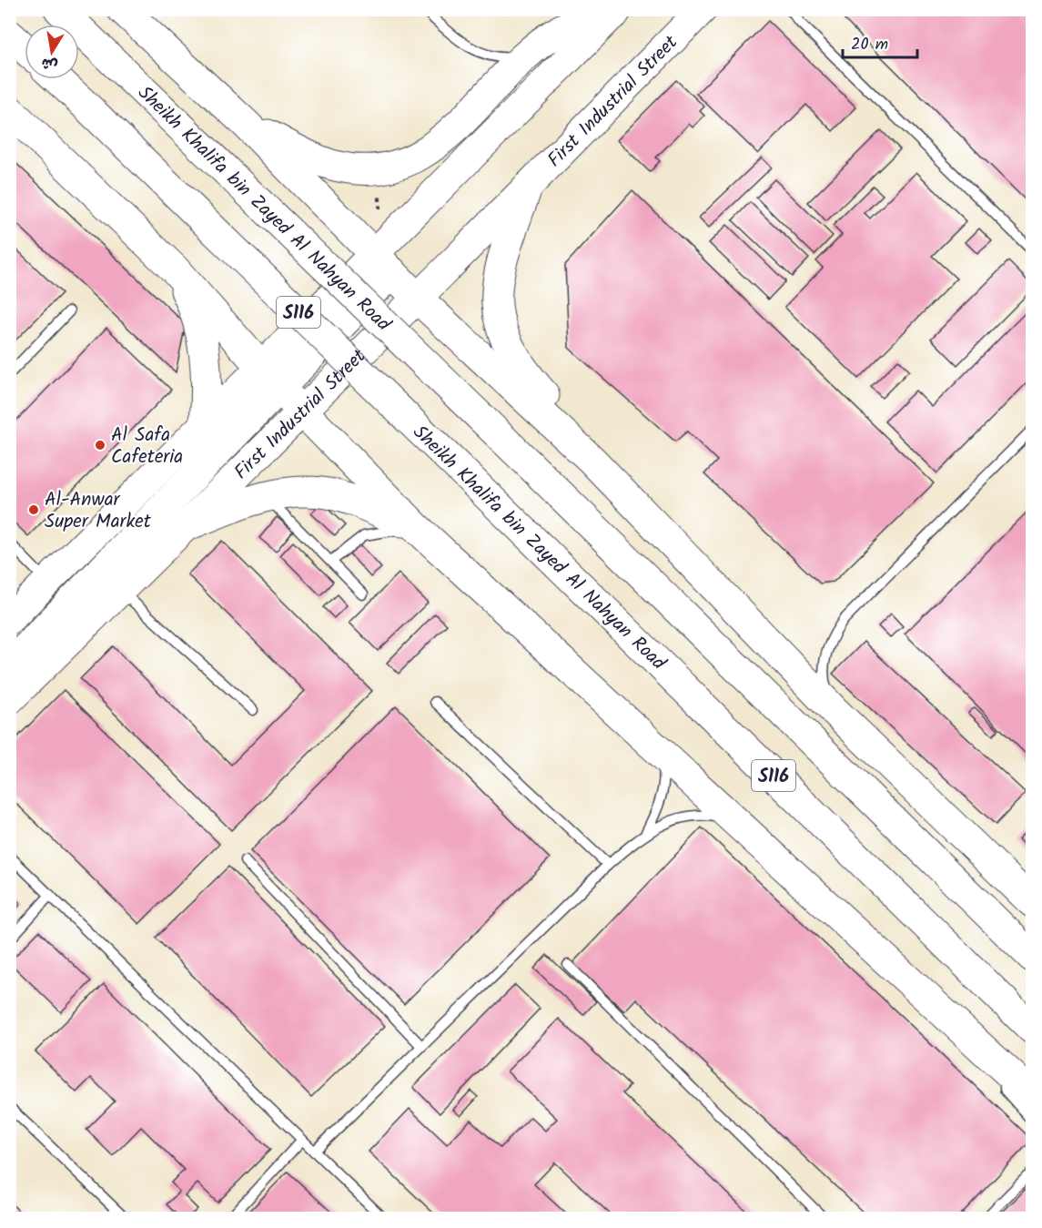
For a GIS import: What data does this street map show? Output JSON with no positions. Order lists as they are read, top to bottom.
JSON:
{
  "streets": {
    "main road": ["First Industrial Street", "Sheikh Khalifa bin Zayed Al Nahyan Road", "S116"]
  },
  "places": ["Al Safa Cafeteria", "Al-Anwar Super Market"],
  "scale_bar": "20 m",
  "north": "bottom"
}
